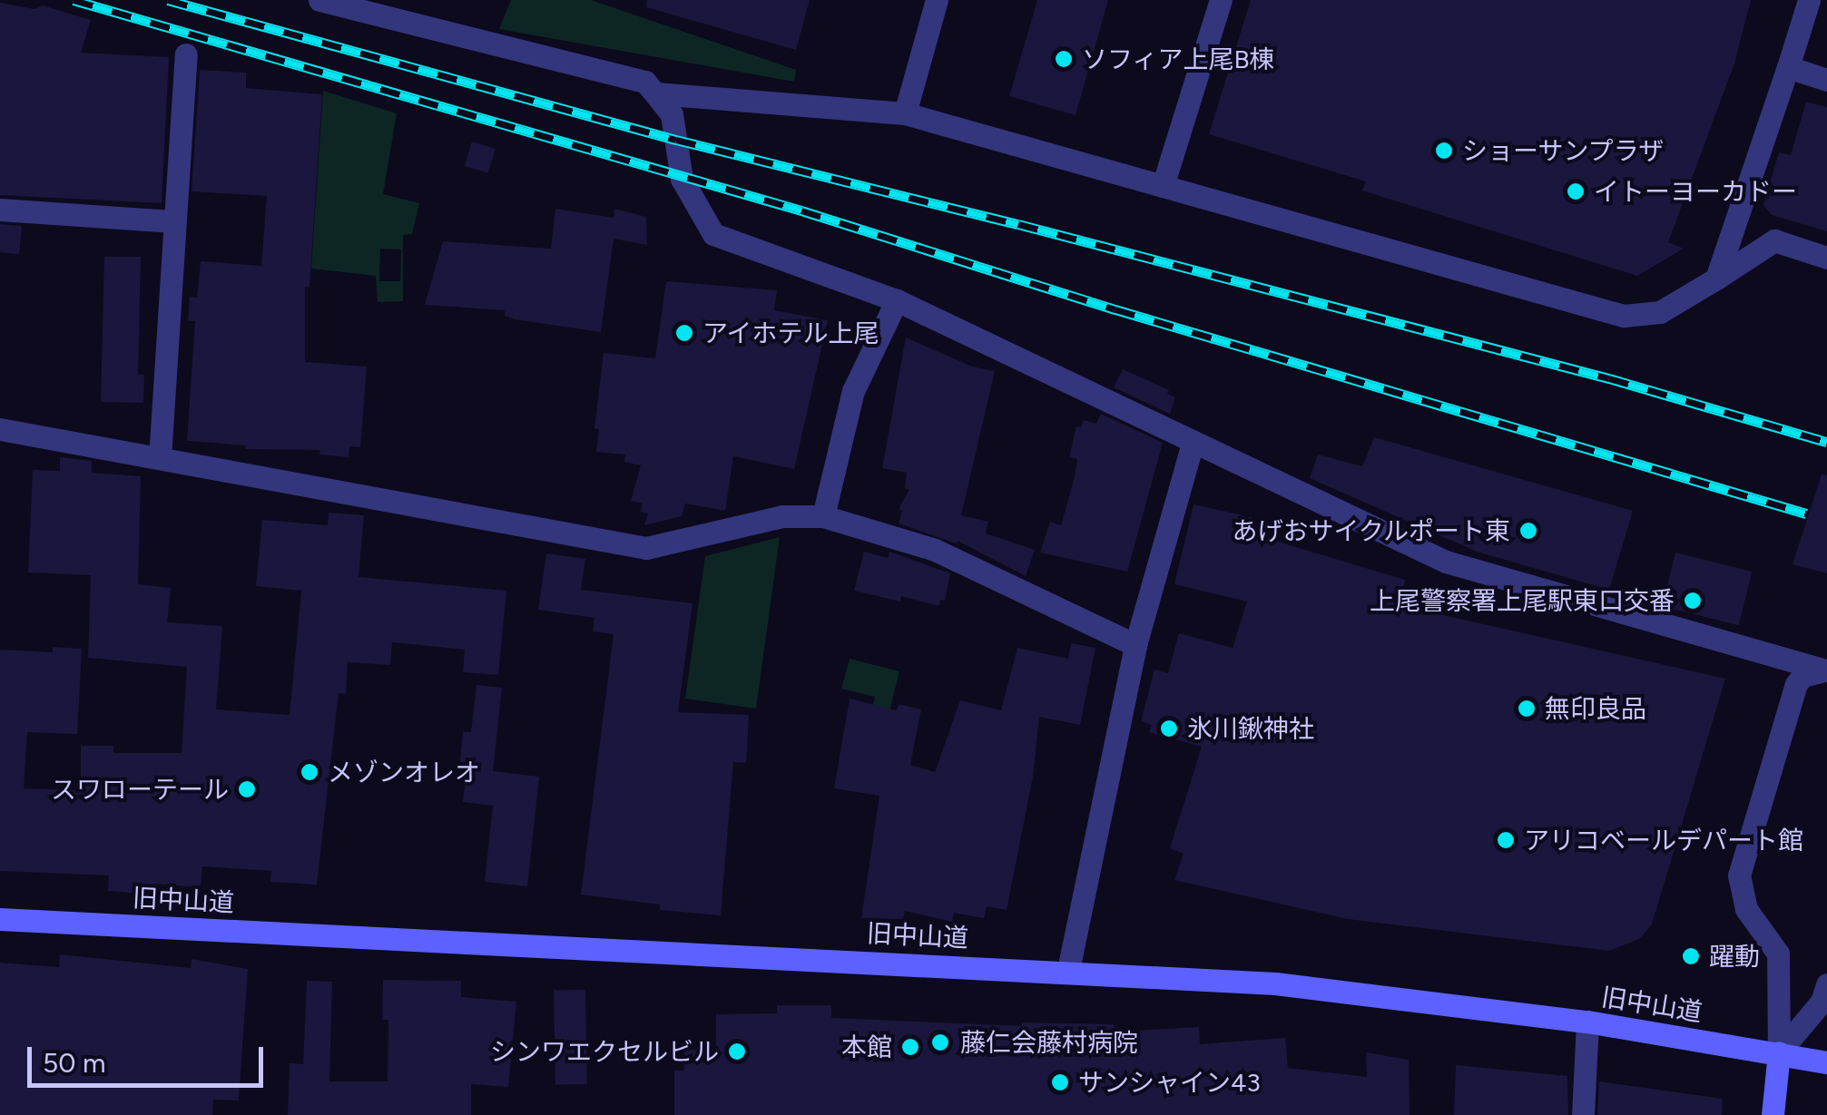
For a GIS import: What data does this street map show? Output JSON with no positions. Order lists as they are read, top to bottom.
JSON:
{
  "streets": {
    "main road": ["旧中山道"]
  },
  "places": [
    "ソフィア上尾B棟",
    "ショーサンプラザ",
    "イトーヨーカドー",
    "アイホテル上尾",
    "あげおサイクルポート東",
    "上尾警察署上尾駅東口交番",
    "無印良品",
    "氷川鍬神社",
    "メゾンオレオ",
    "スワローテール",
    "アリコベールデパート館",
    "躍動",
    "藤仁会藤村病院",
    "本館",
    "シンワエクセルビル",
    "サンシャイン43"
  ],
  "scale_bar": "50 m"
}
